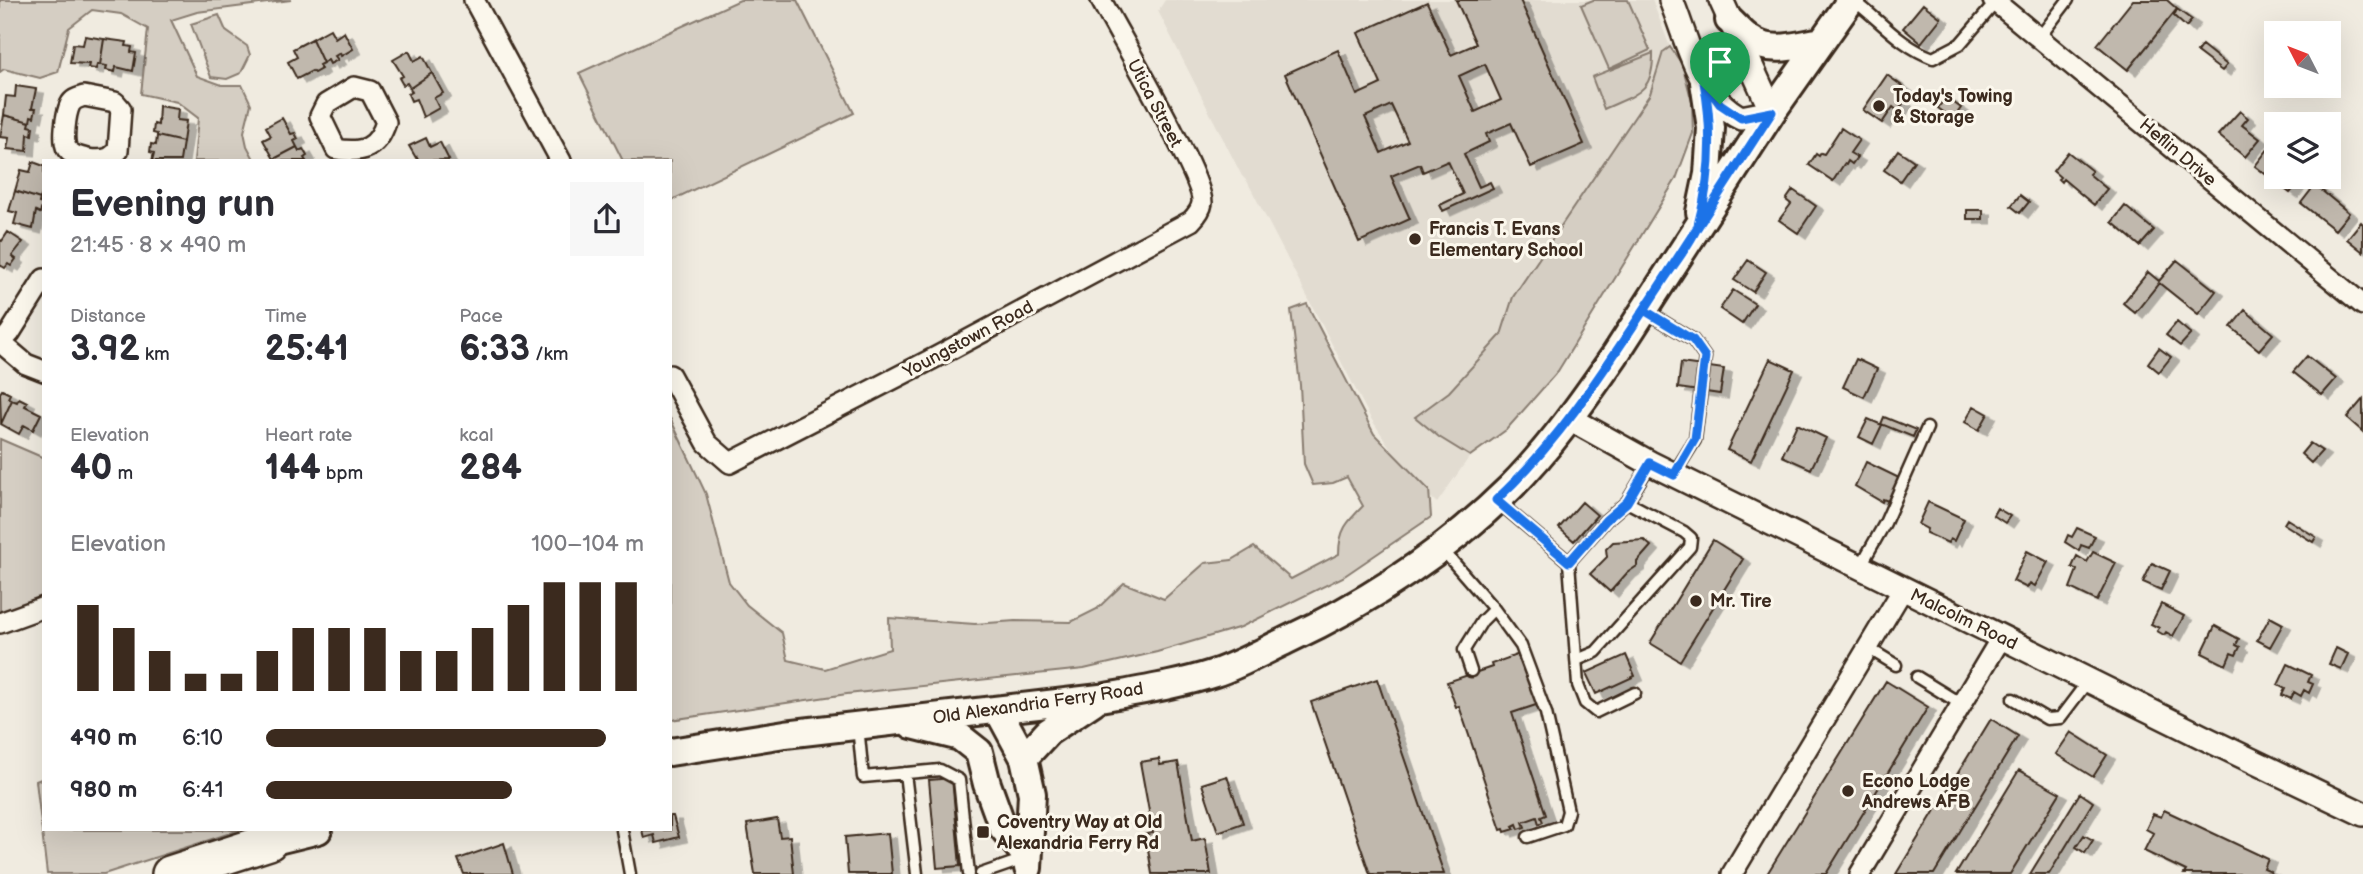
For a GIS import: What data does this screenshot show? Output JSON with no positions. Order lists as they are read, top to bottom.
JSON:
{
  "streets": {
    "main road": ["Old Alexandria Ferry Road"],
    "street": [
      "Utica Street",
      "Heflin Drive",
      "Youngstown Road",
      "Malcolm Road"
    ]
  },
  "crossings": [
    ["Utica Street", "Youngstown Road"],
    ["Malcolm Road", "Old Alexandria Ferry Road"]
  ],
  "places": {
    "other": [
      "Today's Towing & Storage",
      "Francis T. Evans Elementary School",
      "Mr. Tire",
      "Econo Lodge Andrews AFB"
    ],
    "transit": ["Coventry Way at Old Alexandria Ferry Rd"]
  },
  "north": "top left",
  "page": {
    "heading": ["Evening run", "21:45 · 8 × 490 m"],
    "stats": [
      ["Distance", "3.92 km"],
      ["Time", "25:41"],
      ["Pace", "6:33 /km"],
      ["Elevation", "40 m"],
      ["Heart rate", "144 bpm"],
      ["kcal", "284"]
    ],
    "chart": ["Elevation", "100–104 m"],
    "list": [
      {
        "name": "490 m",
        "note": "6:10"
      },
      {
        "name": "980 m",
        "note": "6:41"
      }
    ]
  }
}
